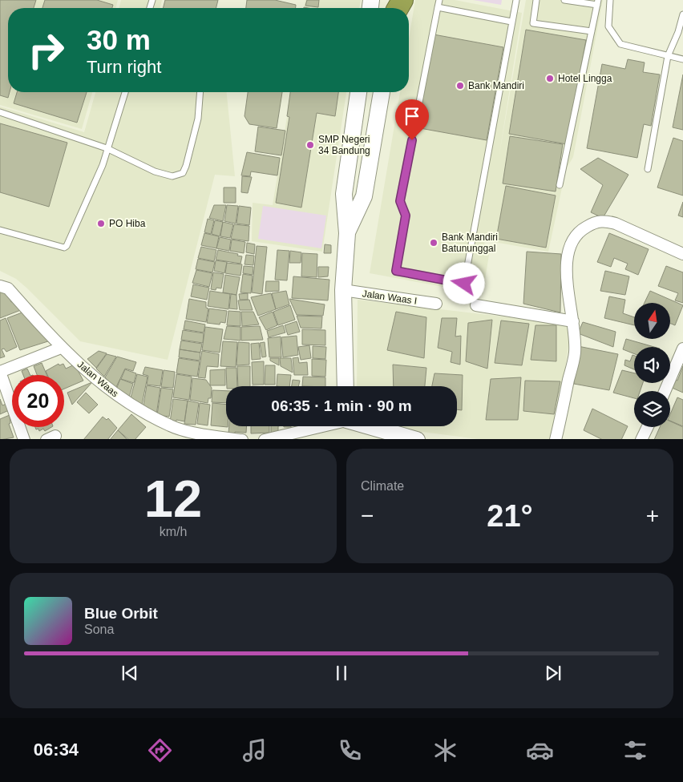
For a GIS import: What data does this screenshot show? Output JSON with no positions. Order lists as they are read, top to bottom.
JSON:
{
  "streets": {
    "street": ["Jalan Waas I", "Jalan Waas"]
  },
  "places": [
    "Hotel Lingga",
    "Bank Mandiri",
    "SMP Negeri 34 Bandung",
    "PO Hiba",
    "Bank Mandiri Batununggal"
  ],
  "north": "top",
  "page": {
    "turn": ["30 m", "Turn right"],
    "limit": "20",
    "trip": "06:35 · 1 min · 90 m",
    "tile": [
      ["12", "km/h"],
      "Climate"
    ],
    "heat": ["−", "21°", "+"],
    "song": ["Blue Orbit", "Sona"],
    "tabs": "06:34"
  }
}
